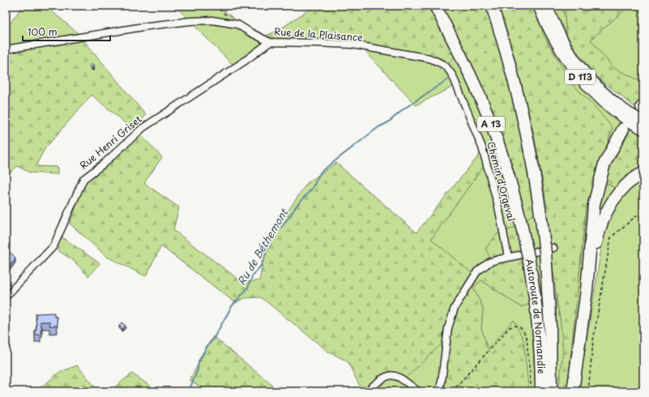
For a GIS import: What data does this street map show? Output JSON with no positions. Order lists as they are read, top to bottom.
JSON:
{
  "streets": {
    "highway": ["A 13", "Autoroute de Normandie"],
    "main road": ["D 113"],
    "street": ["Rue de la Plaisance", "Rue Henri Griset", "Chemin d'Orgeval"]
  },
  "crossings": [
    ["Rue de la Plaisance", "Rue Henri Griset"],
    ["Rue de la Plaisance", "Chemin d'Orgeval"]
  ],
  "water": ["Ru de Béthemont"],
  "scale_bar": "100 m"
}
